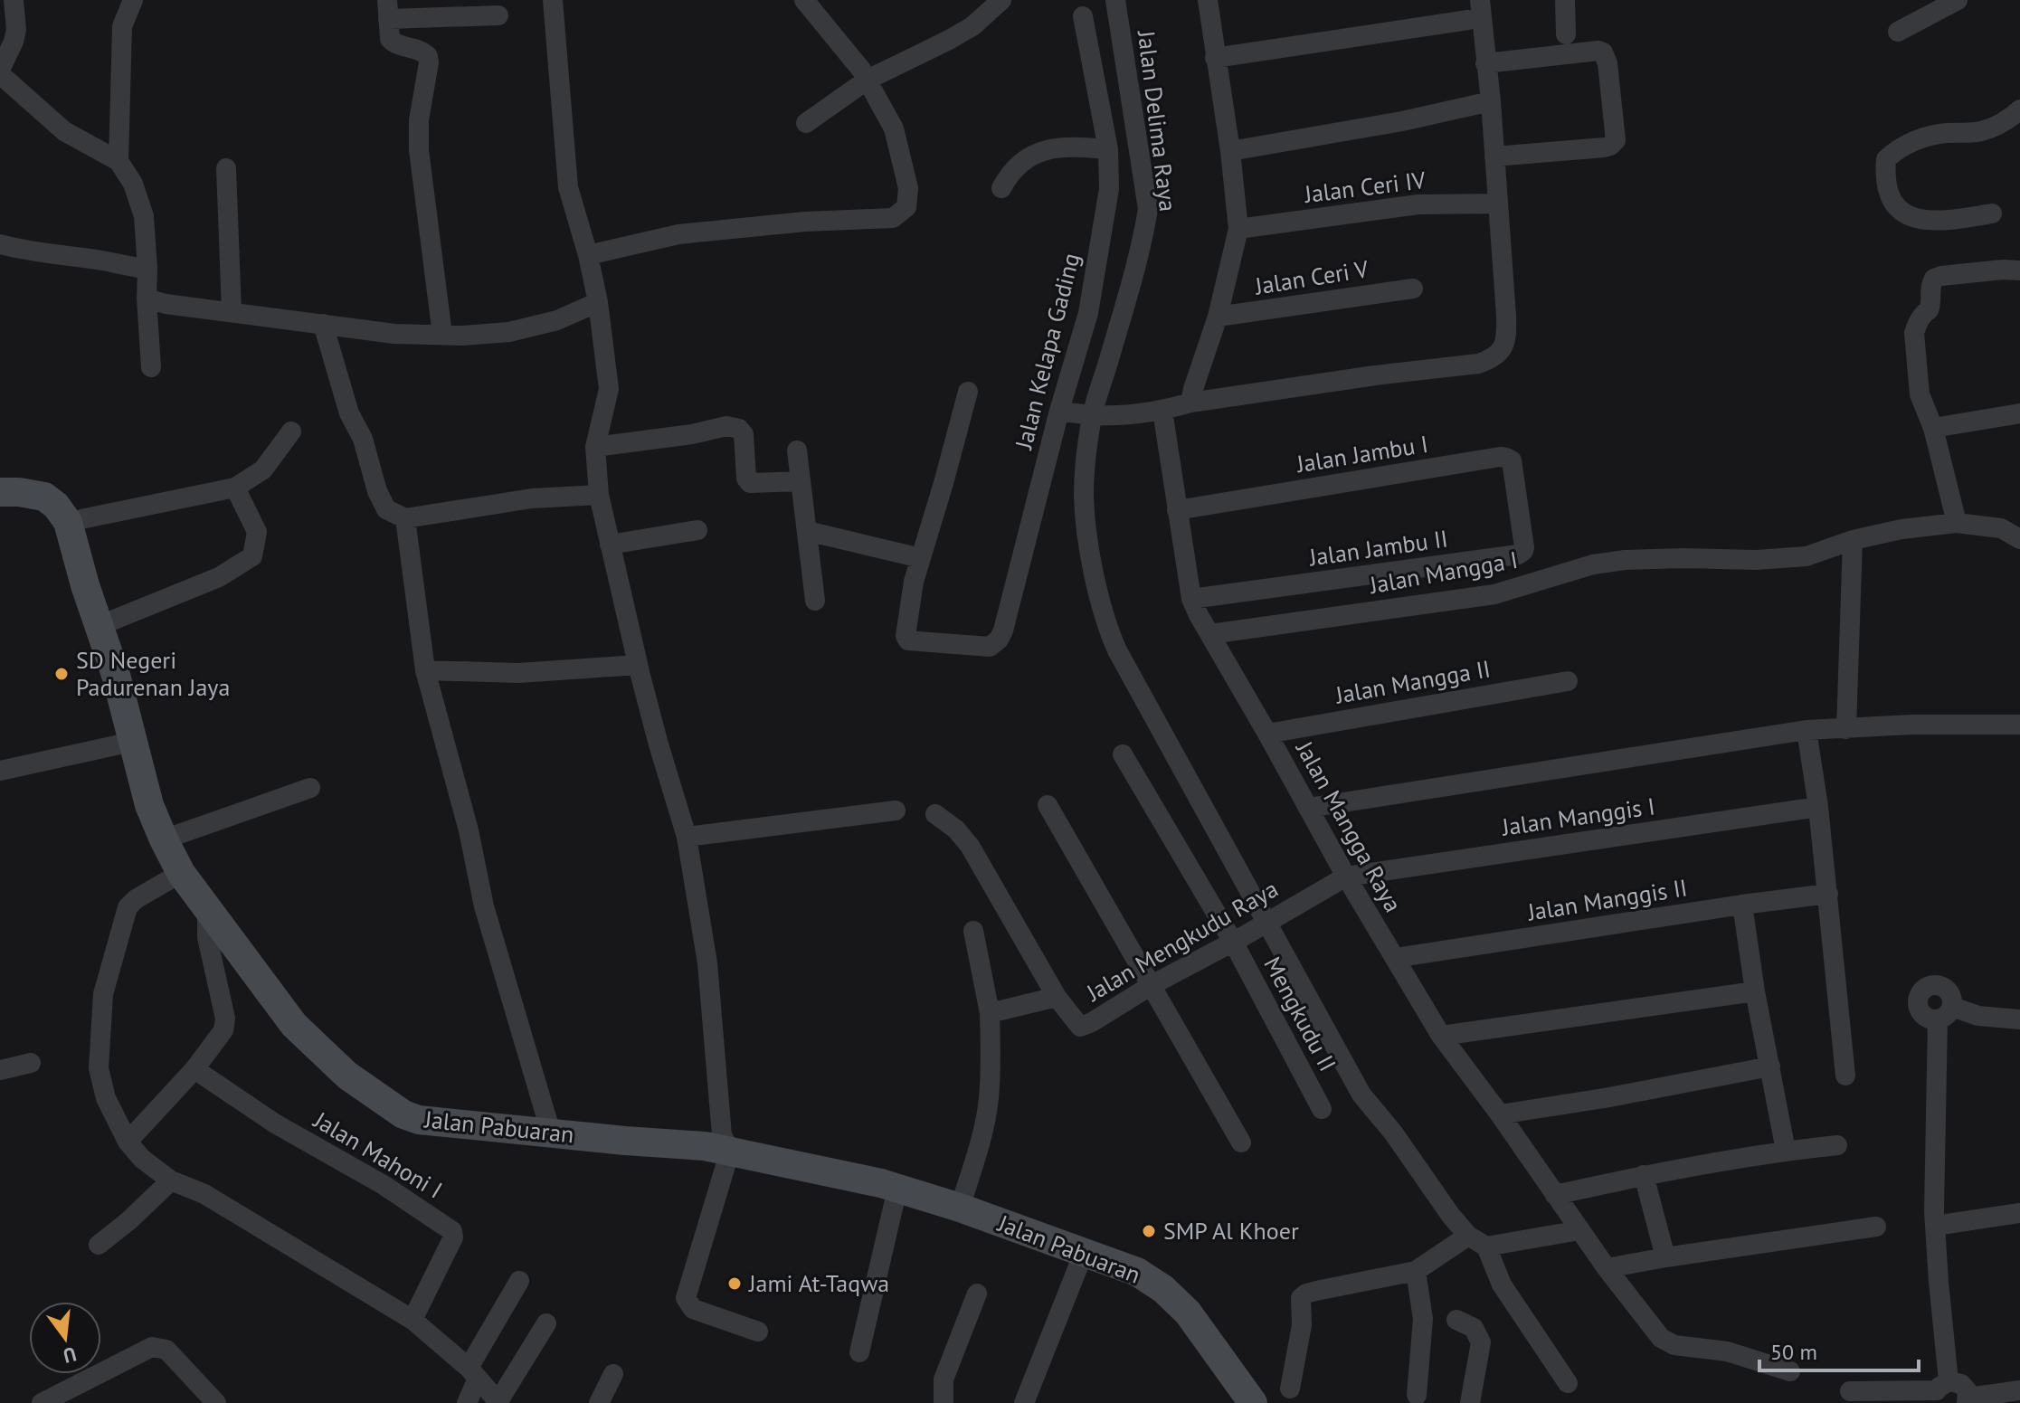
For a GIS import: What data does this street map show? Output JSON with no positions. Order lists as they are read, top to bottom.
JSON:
{
  "streets": {
    "street": [
      "Jalan Delima Raya",
      "Jalan Ceri IV",
      "Jalan Ceri V",
      "Jalan Kelapa Gading",
      "Jalan Jambu I",
      "Jalan Jambu II",
      "Jalan Mangga I",
      "Jalan Mangga II",
      "Jalan Manggis I",
      "Jalan Mangga Raya",
      "Jalan Manggis II",
      "Jalan Mengkudu Raya",
      "Mengkudu II",
      "Jalan Pabuaran",
      "Jalan Mahoni I"
    ]
  },
  "crossings": [
    ["Jalan Delima Raya", "Jalan Kelapa Gading"],
    ["Jalan Jambu I", "Jalan Jambu II"],
    ["Jalan Jambu I", "Jalan Mangga Raya"],
    ["Jalan Jambu II", "Jalan Mangga Raya"],
    ["Jalan Mangga I", "Jalan Mangga Raya"],
    ["Jalan Mangga II", "Jalan Mangga Raya"],
    ["Jalan Manggis I", "Jalan Mangga Raya"],
    ["Jalan Manggis I", "Jalan Mengkudu Raya"],
    ["Jalan Mangga Raya", "Jalan Manggis II"],
    ["Jalan Mangga Raya", "Jalan Mengkudu Raya"],
    ["Jalan Mengkudu Raya", "Mengkudu II"]
  ],
  "places": ["SD Negeri Padurenan Jaya", "SMP Al Khoer", "Jami At-Taqwa"],
  "scale_bar": "50 m",
  "north": "bottom"
}
